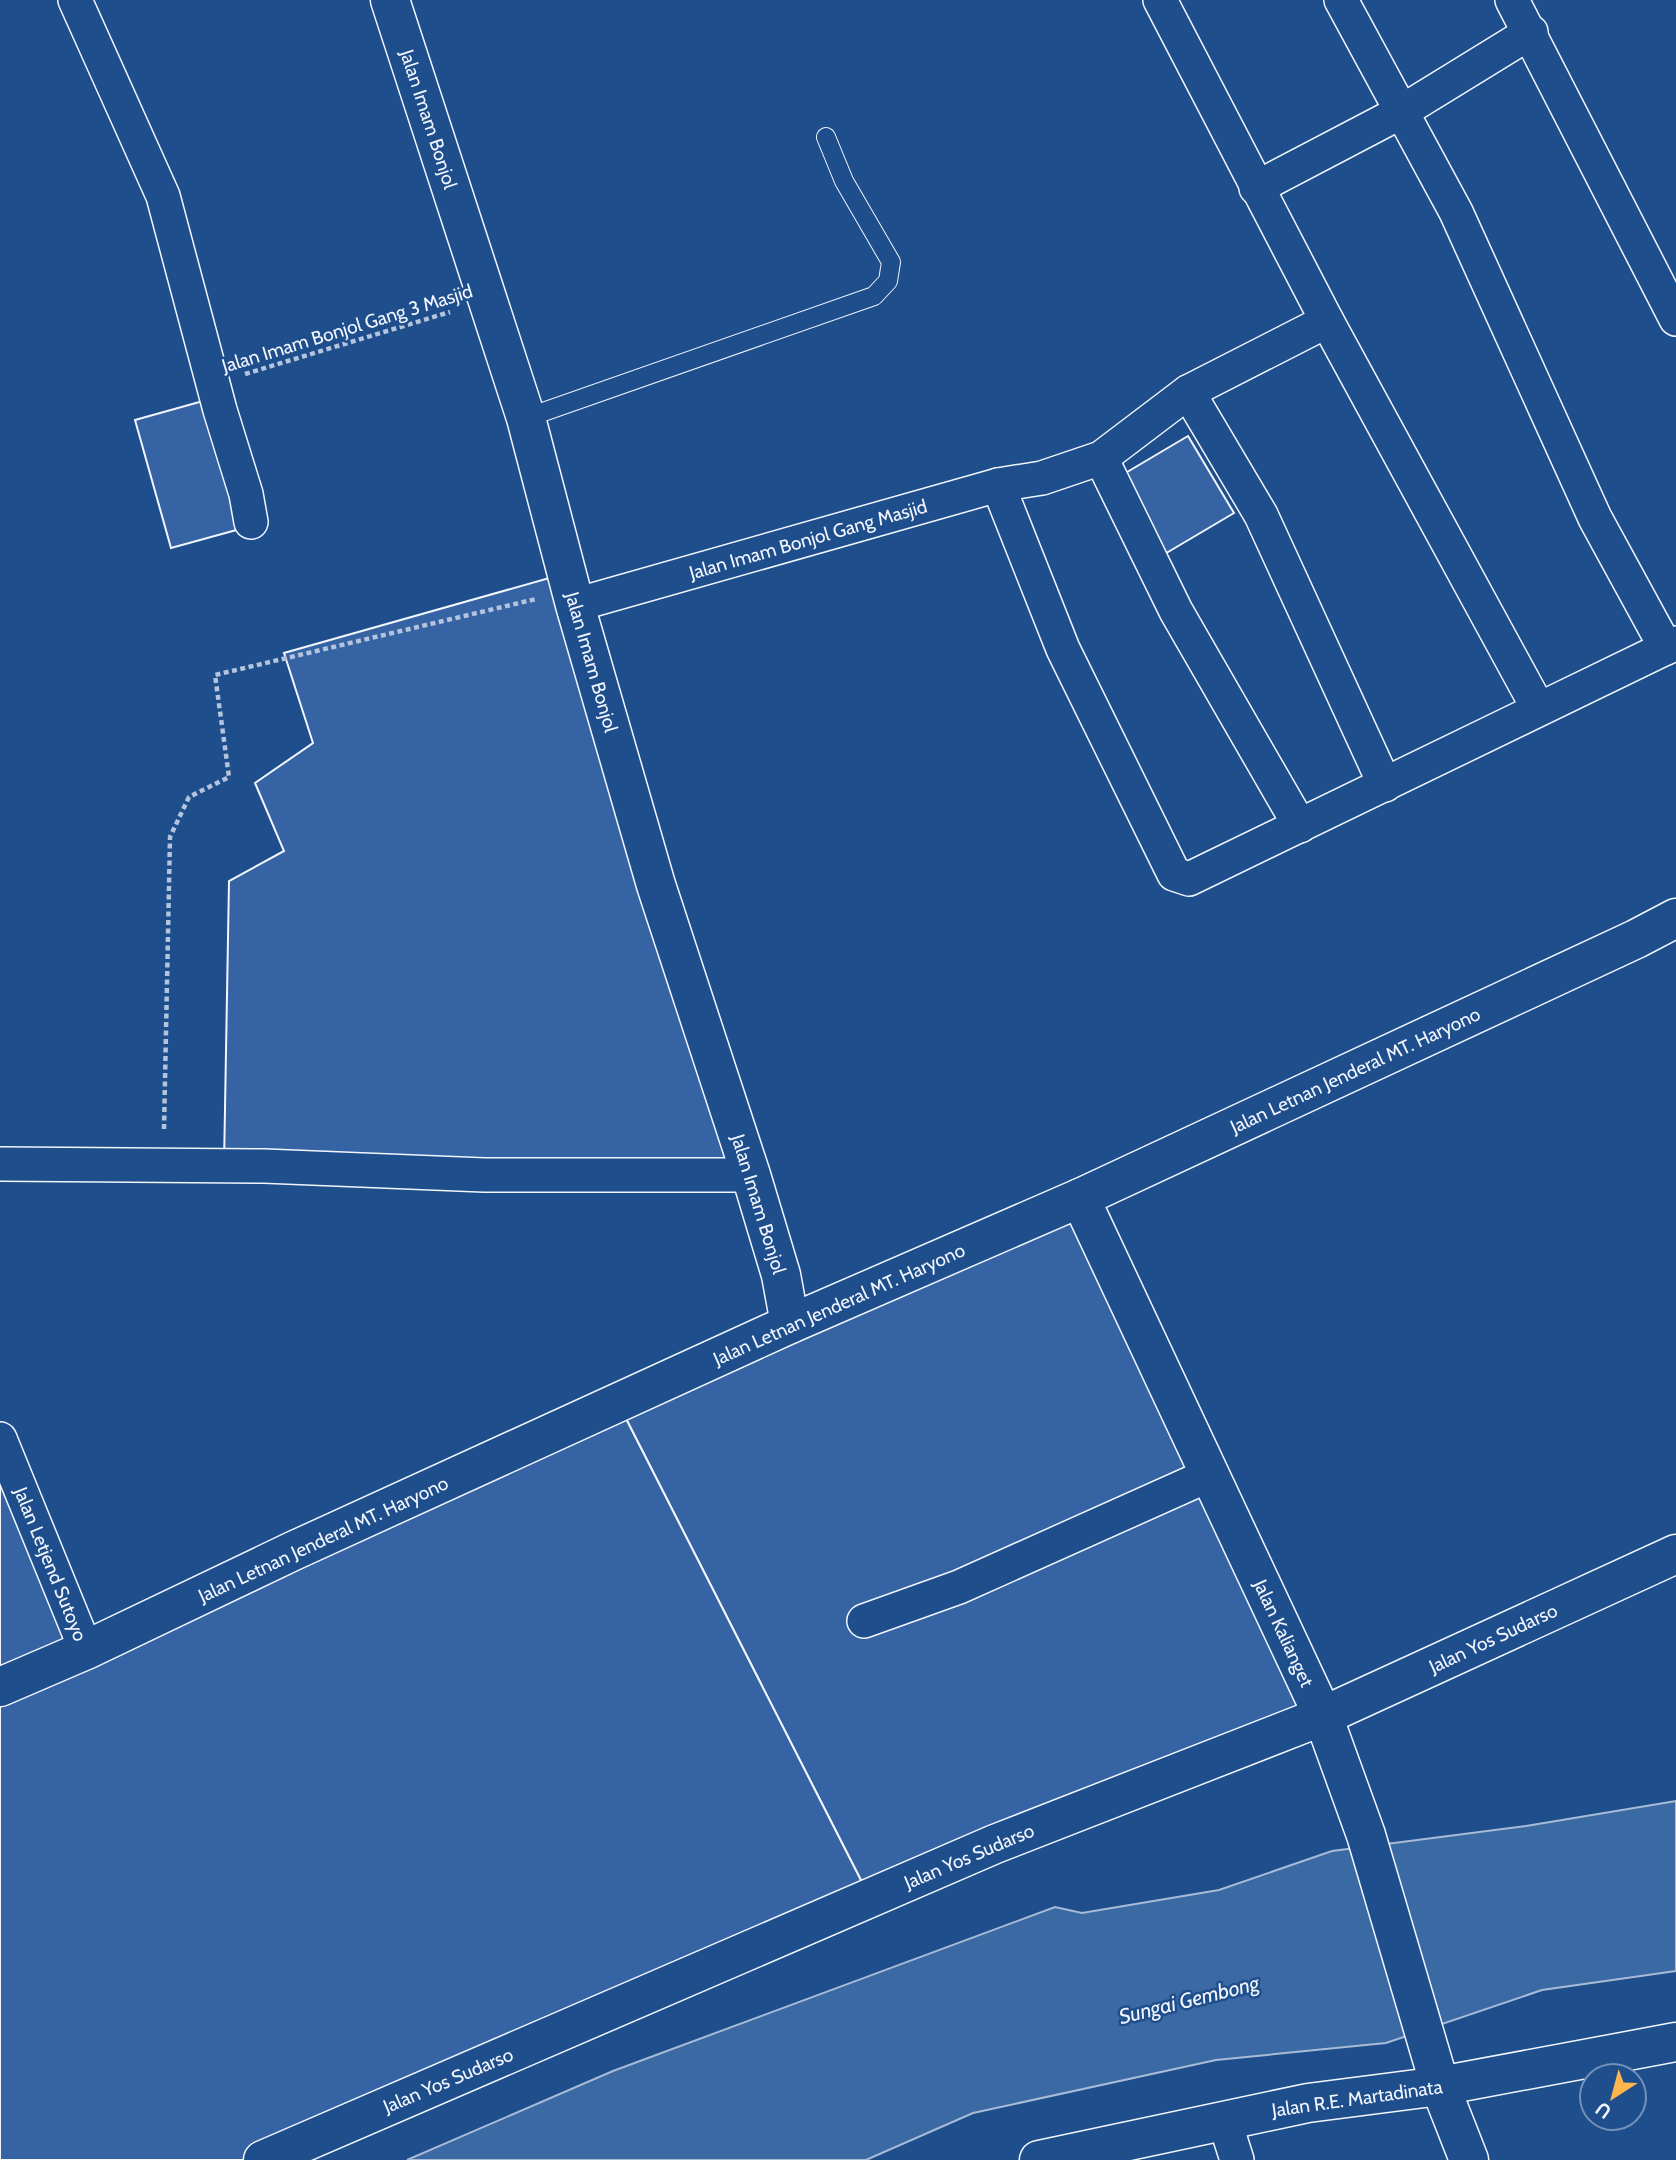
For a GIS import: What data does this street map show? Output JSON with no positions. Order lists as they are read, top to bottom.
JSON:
{
  "streets": {
    "main road": [
      "Jalan Imam Bonjol",
      "Jalan Letnan Jenderal MT. Haryono",
      "Jalan Kalianget",
      "Jalan Yos Sudarso",
      "Jalan R.E. Martadinata"
    ],
    "street": ["Jalan Imam Bonjol Gang Masjid", "Jalan Letjend Sutoyo"],
    "path": ["Jalan Imam Bonjol Gang 3 Masjid"]
  },
  "crossings": [
    ["Jalan Imam Bonjol", "Jalan Imam Bonjol Gang 3 Masjid"],
    ["Jalan Imam Bonjol", "Jalan Imam Bonjol Gang Masjid"],
    ["Jalan Imam Bonjol", "Jalan Letnan Jenderal MT. Haryono"],
    ["Jalan Letnan Jenderal MT. Haryono", "Jalan Letjend Sutoyo"],
    ["Jalan Letnan Jenderal MT. Haryono", "Jalan Kalianget"],
    ["Jalan Kalianget", "Jalan Yos Sudarso"],
    ["Jalan Kalianget", "Jalan R.E. Martadinata"]
  ],
  "water": ["Sungai Gembong"],
  "north": "bottom left"
}
